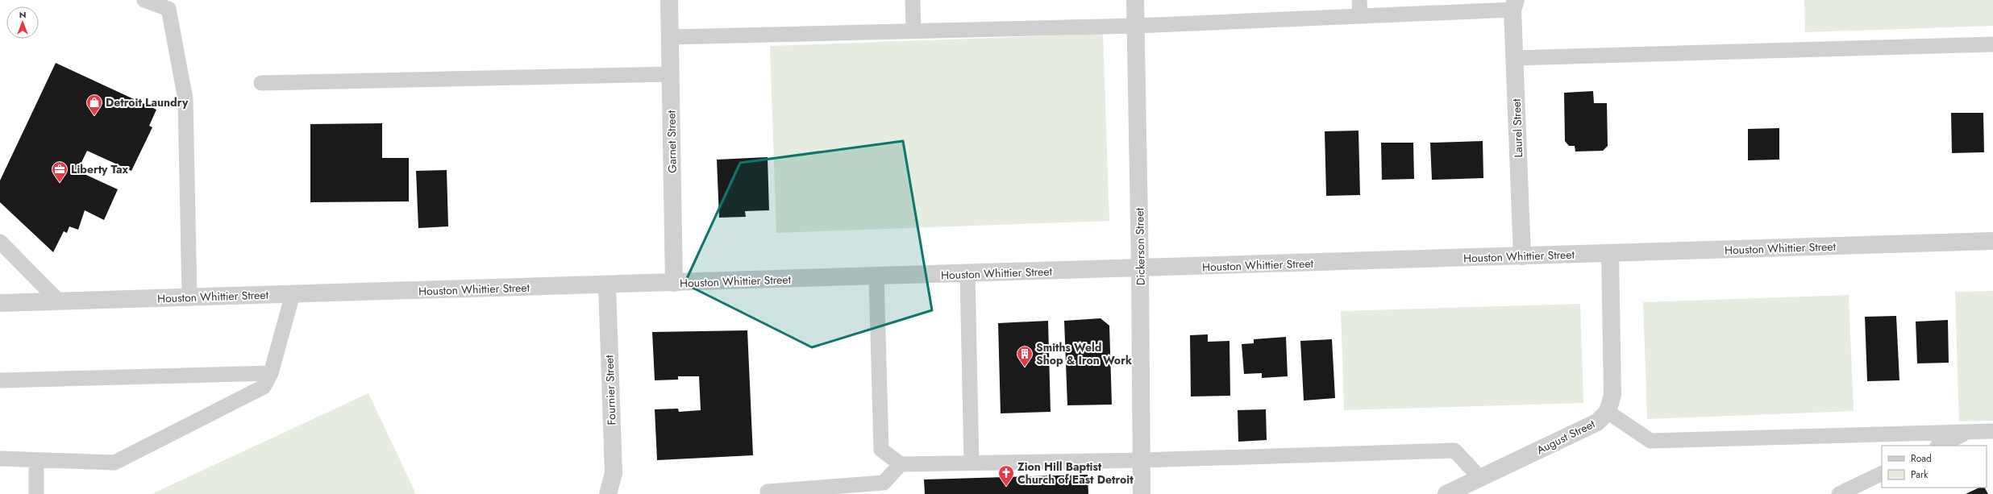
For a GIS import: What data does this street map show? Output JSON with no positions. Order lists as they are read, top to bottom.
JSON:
{
  "streets": {
    "street": [
      "Laurel Street",
      "Garnet Street",
      "Dickerson Street",
      "Houston Whittier Street",
      "Fournier Street",
      "August Street"
    ]
  },
  "crossings": [
    ["Laurel Street", "Houston Whittier Street"],
    ["Garnet Street", "Houston Whittier Street"],
    ["Dickerson Street", "Houston Whittier Street"],
    ["Houston Whittier Street", "Fournier Street"]
  ],
  "places": {
    "shop": ["Detroit Laundry"],
    "office": ["Liberty Tax"],
    "building": ["Smiths Weld Shop & Iron Work"],
    "church": ["Zion Hill Baptist Church of East Detroit"]
  },
  "legend": ["Road", "Park"],
  "north": "top"
}
